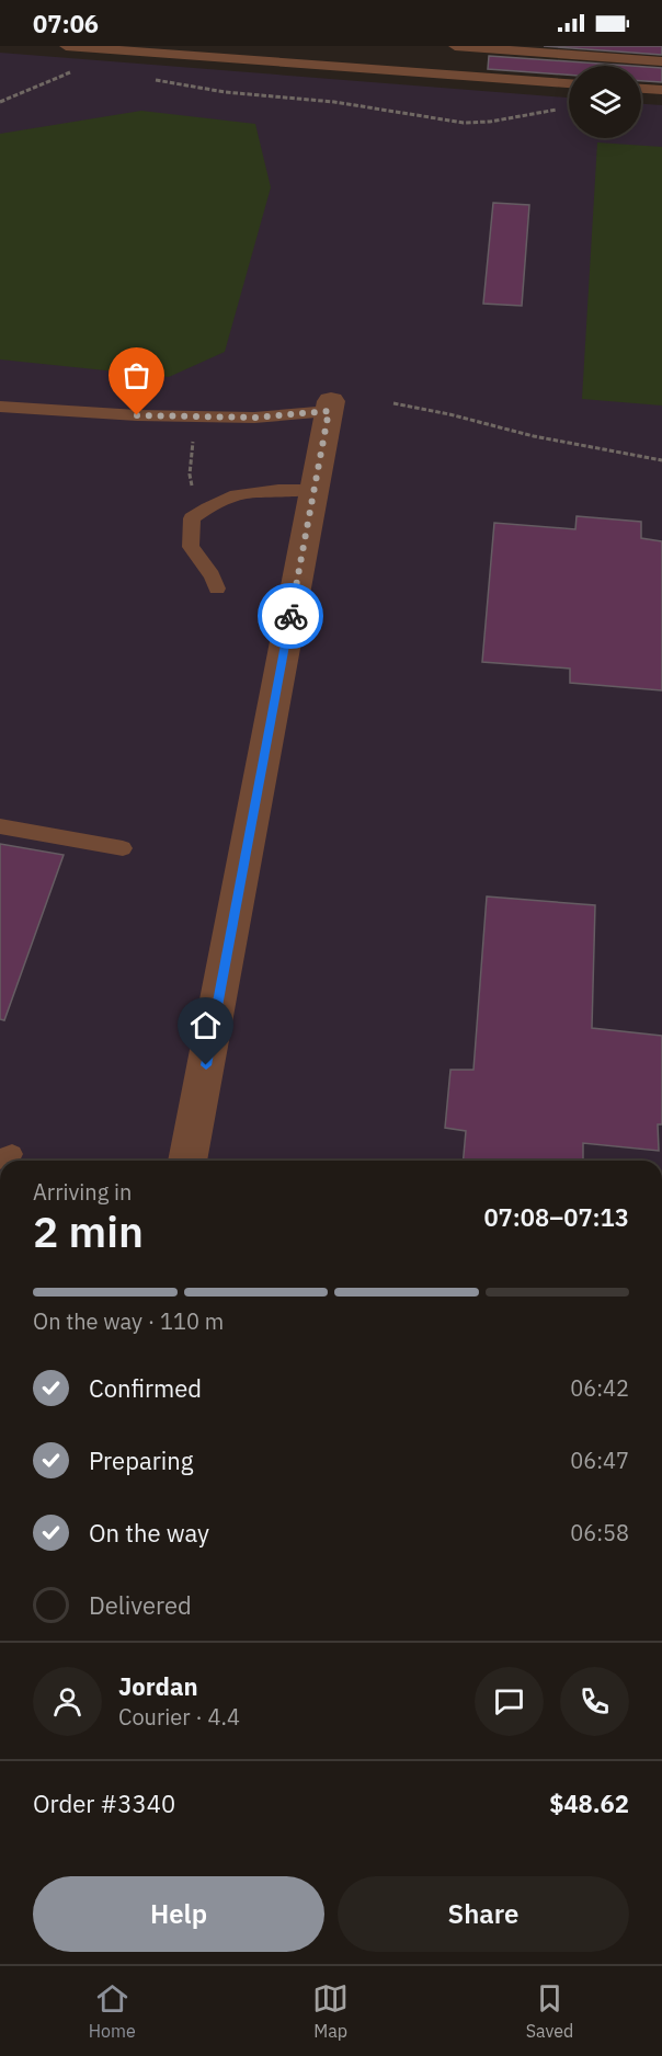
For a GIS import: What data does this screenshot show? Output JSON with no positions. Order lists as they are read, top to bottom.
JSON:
{
  "page": {
    "status": "07:06",
    "heading": ["2 min", "Arriving in", "07:08–07:13"],
    "panel": [
      "Jordan",
      "Courier · 4.4",
      "Order #3340",
      "$48.62"
    ],
    "bar": "On the way · 110 m",
    "list": [
      ["Confirmed", "06:42"],
      ["Preparing", "06:47"],
      ["On the way", "06:58"],
      "Delivered"
    ],
    "buttons": ["Help", "Share"],
    "tabs": ["Home", "Map", "Saved"]
  }
}
